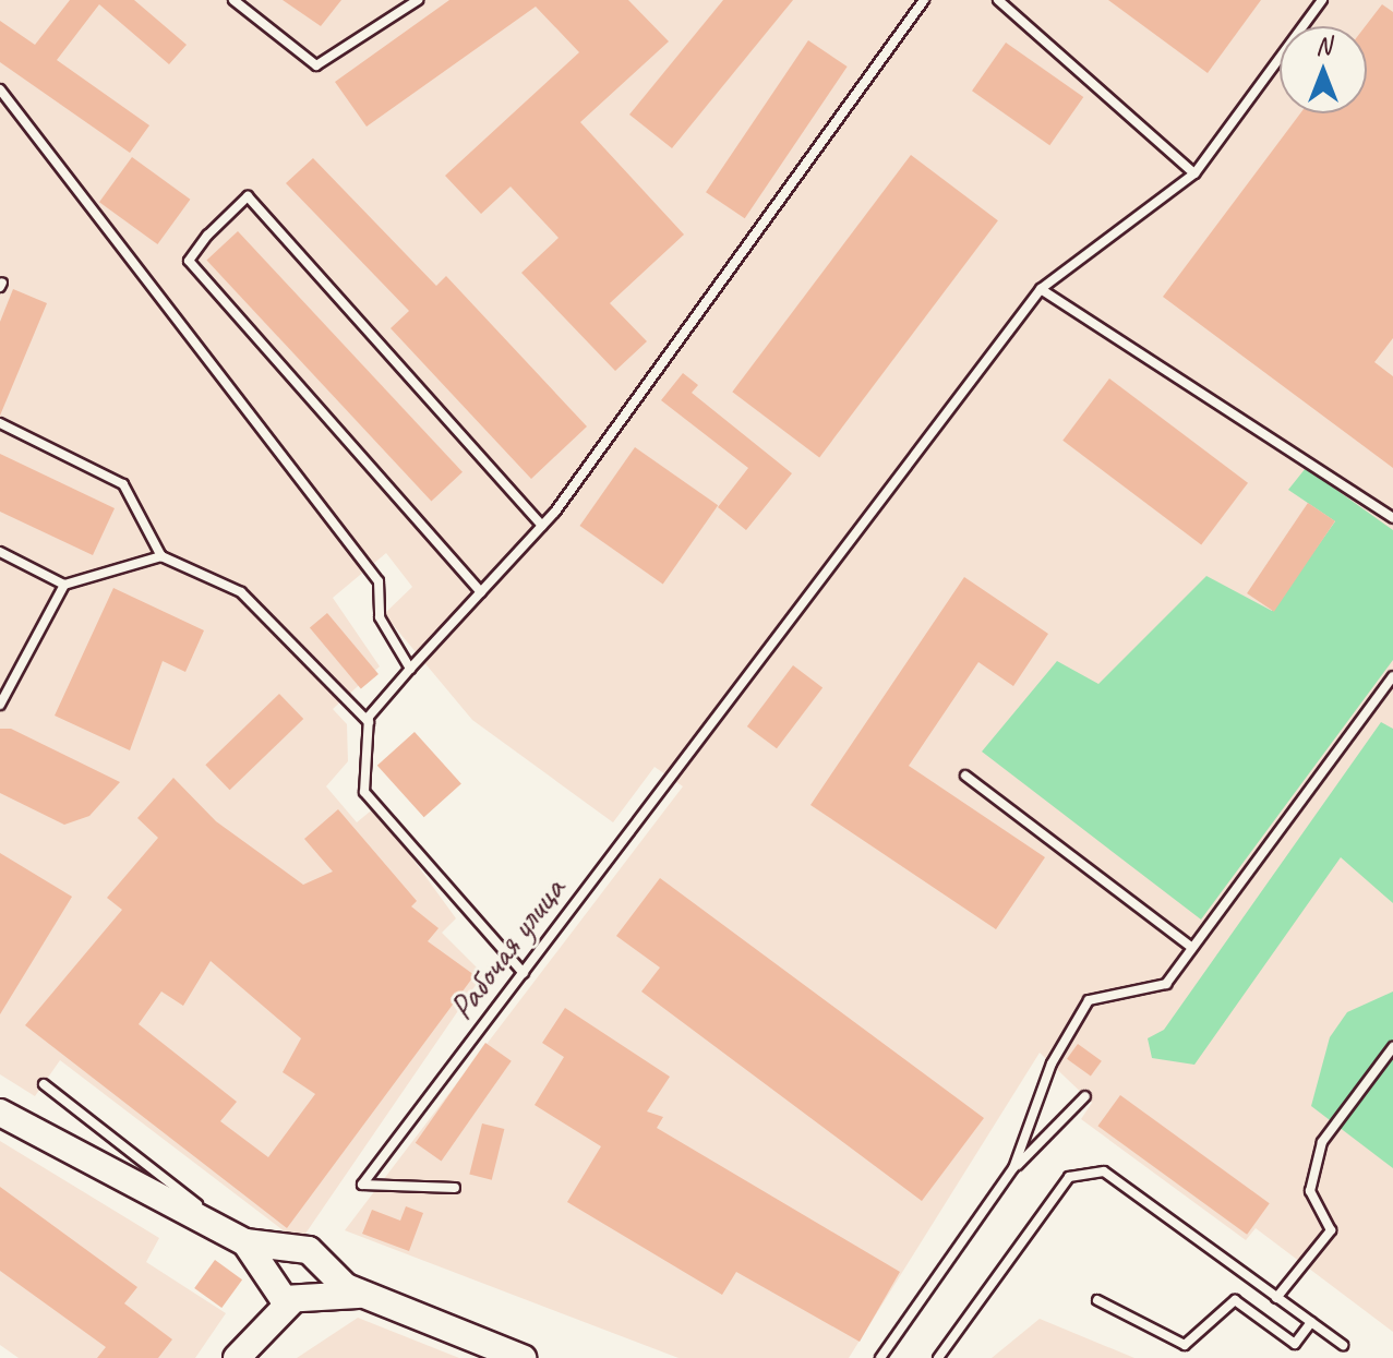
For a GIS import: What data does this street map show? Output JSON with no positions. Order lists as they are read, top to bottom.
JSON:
{
  "streets": {
    "lane": ["Рабочая улица"]
  },
  "north": "top"
}
